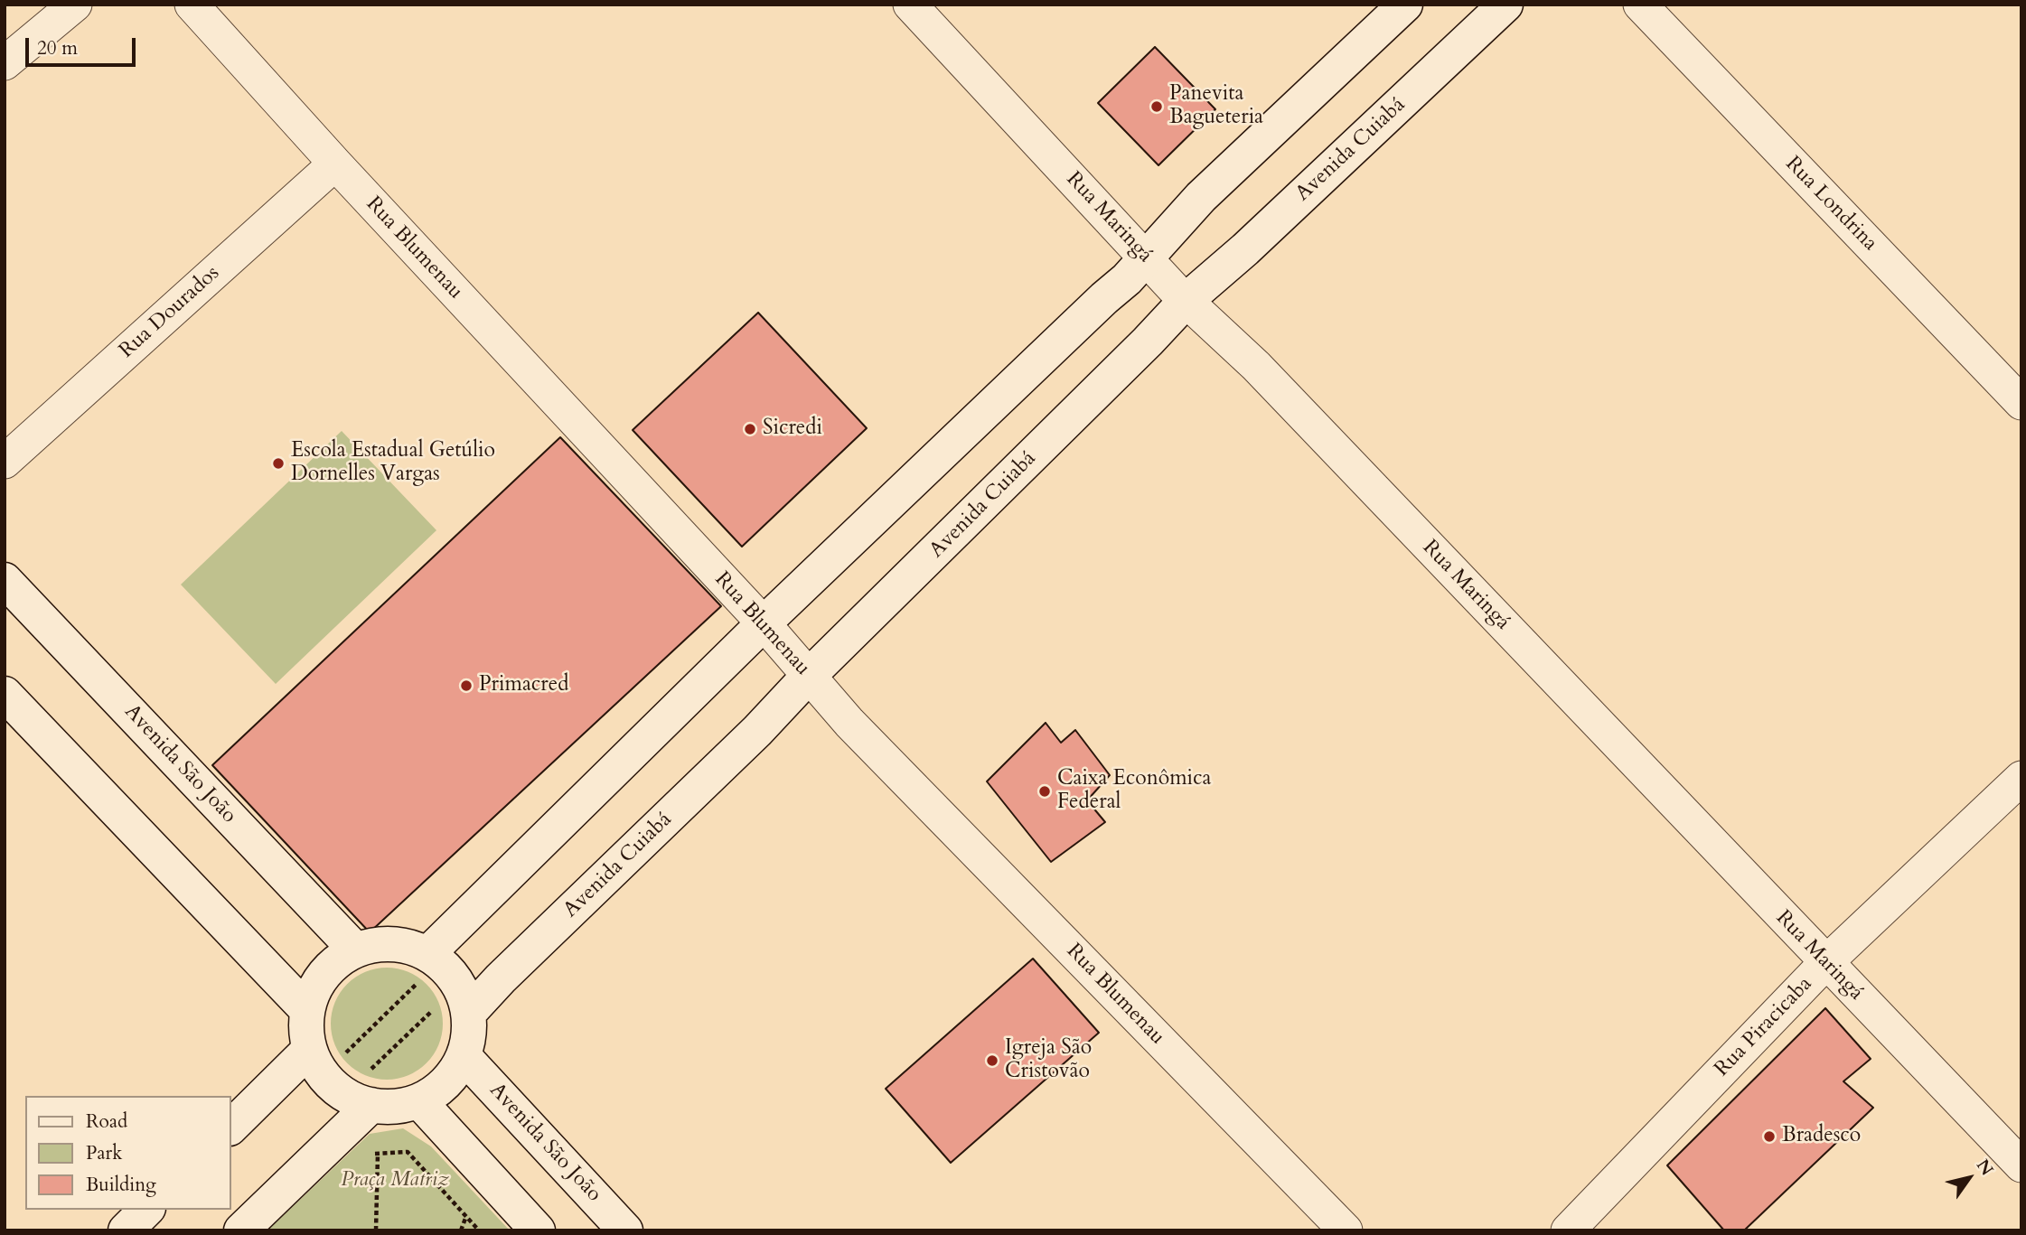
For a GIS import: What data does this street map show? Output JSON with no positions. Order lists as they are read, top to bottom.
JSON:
{
  "streets": {
    "street": [
      "Avenida Cuiabá",
      "Rua Londrina",
      "Rua Maringá",
      "Rua Blumenau",
      "Rua Dourados",
      "Avenida São João",
      "Rua Piracicaba"
    ]
  },
  "crossings": [
    ["Avenida Cuiabá", "Rua Maringá"],
    ["Avenida Cuiabá", "Rua Blumenau"],
    ["Avenida Cuiabá", "Avenida São João"],
    ["Rua Maringá", "Rua Piracicaba"],
    ["Rua Blumenau", "Rua Dourados"]
  ],
  "parks": ["Praça Matriz"],
  "places": [
    "Panevita Bagueteria",
    "Sicredi",
    "Escola Estadual Getúlio Dornelles Vargas",
    "Primacred",
    "Caixa Econômica Federal",
    "Igreja São Cristovão",
    "Bradesco"
  ],
  "legend": ["Road", "Park", "Building"],
  "scale_bar": "20 m",
  "north": "top right"
}
